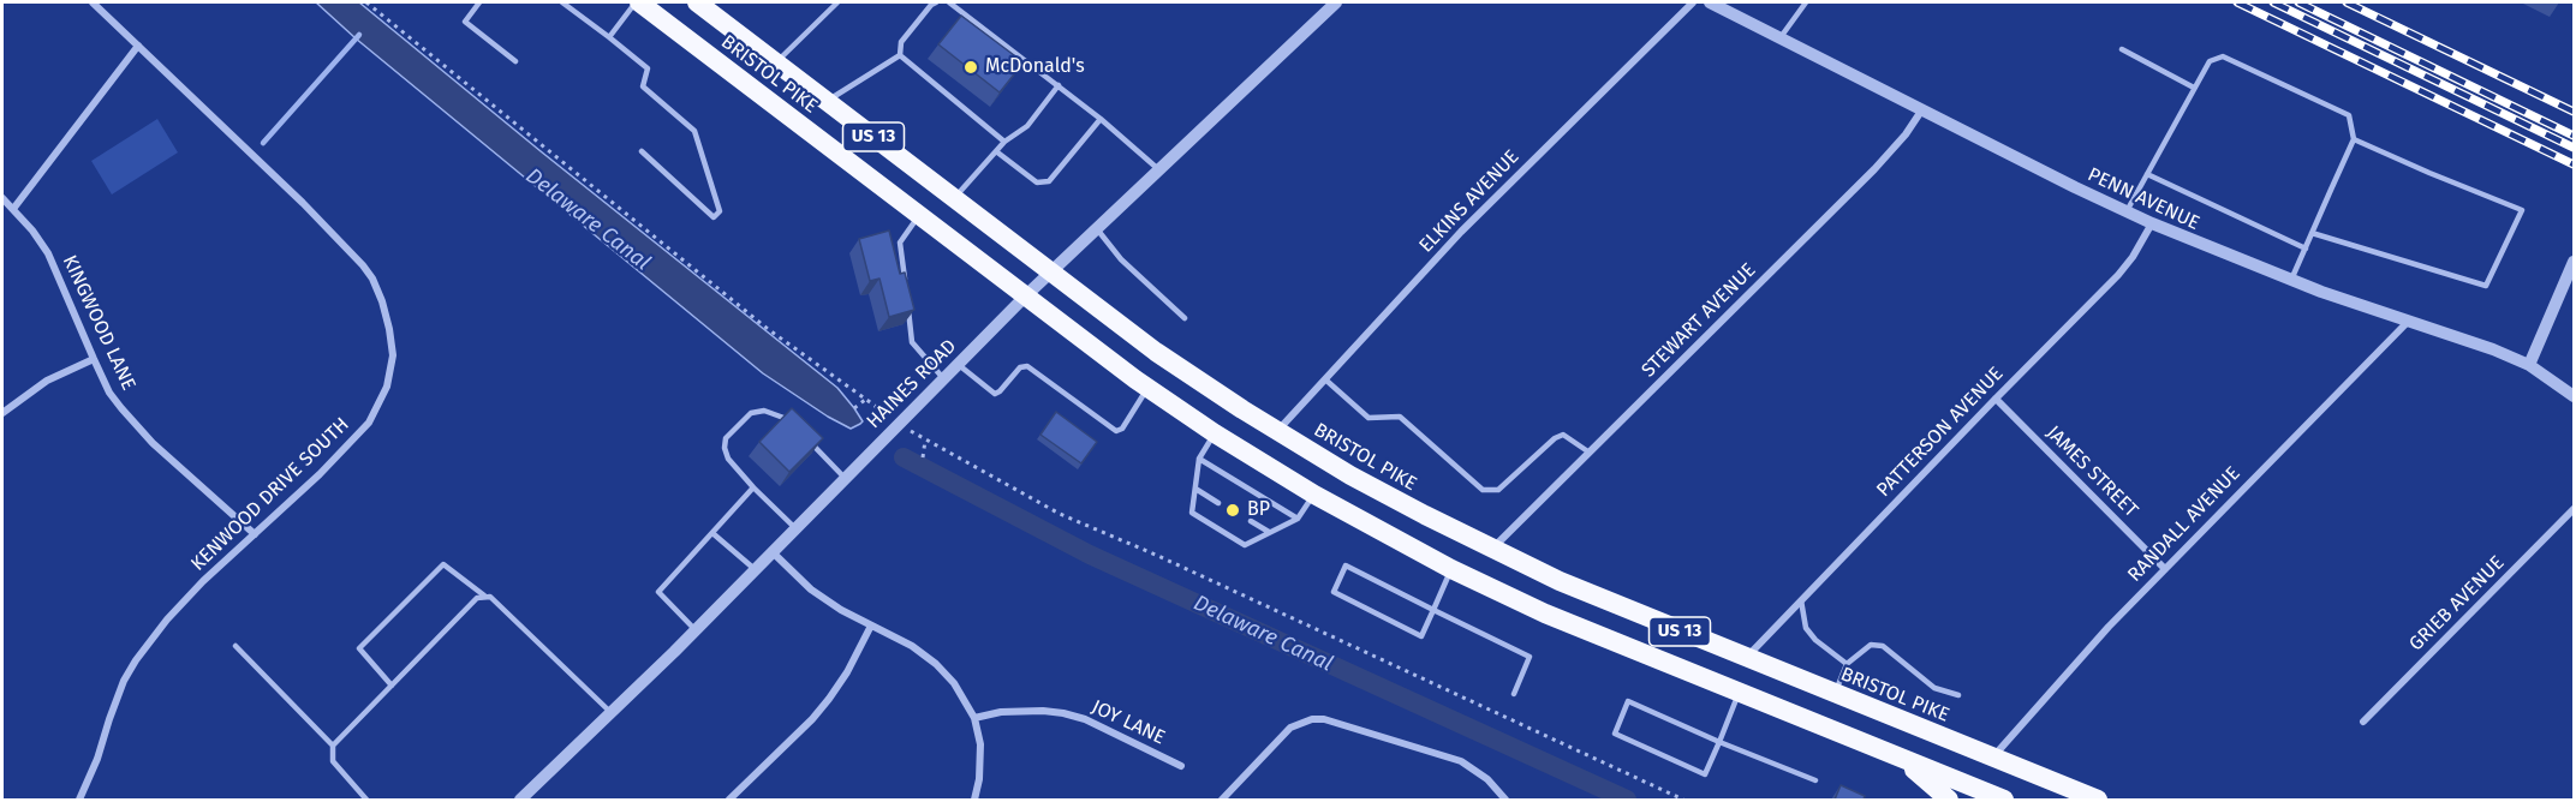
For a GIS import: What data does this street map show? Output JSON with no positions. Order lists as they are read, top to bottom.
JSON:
{
  "streets": {
    "highway": ["BRISTOL PIKE", "US 13"],
    "street": [
      "PENN AVENUE",
      "ELKINS AVENUE",
      "STEWART AVENUE",
      "KINGWOOD LANE",
      "HAINES ROAD",
      "PATTERSON AVENUE",
      "JAMES STREET",
      "KENWOOD DRIVE SOUTH",
      "RANDALL AVENUE",
      "GRIEB AVENUE",
      "JOY LANE"
    ]
  },
  "crossings": [
    ["BRISTOL PIKE", "ELKINS AVENUE"],
    ["BRISTOL PIKE", "STEWART AVENUE"],
    ["BRISTOL PIKE", "HAINES ROAD"],
    ["BRISTOL PIKE", "PATTERSON AVENUE"],
    ["BRISTOL PIKE", "RANDALL AVENUE"],
    ["PENN AVENUE", "STEWART AVENUE"],
    ["PENN AVENUE", "PATTERSON AVENUE"],
    ["PENN AVENUE", "RANDALL AVENUE"],
    ["KINGWOOD LANE", "KENWOOD DRIVE SOUTH"],
    ["PATTERSON AVENUE", "JAMES STREET"],
    ["JAMES STREET", "RANDALL AVENUE"]
  ],
  "water": ["Delaware Canal"],
  "places": ["McDonald's", "BP"]
}
